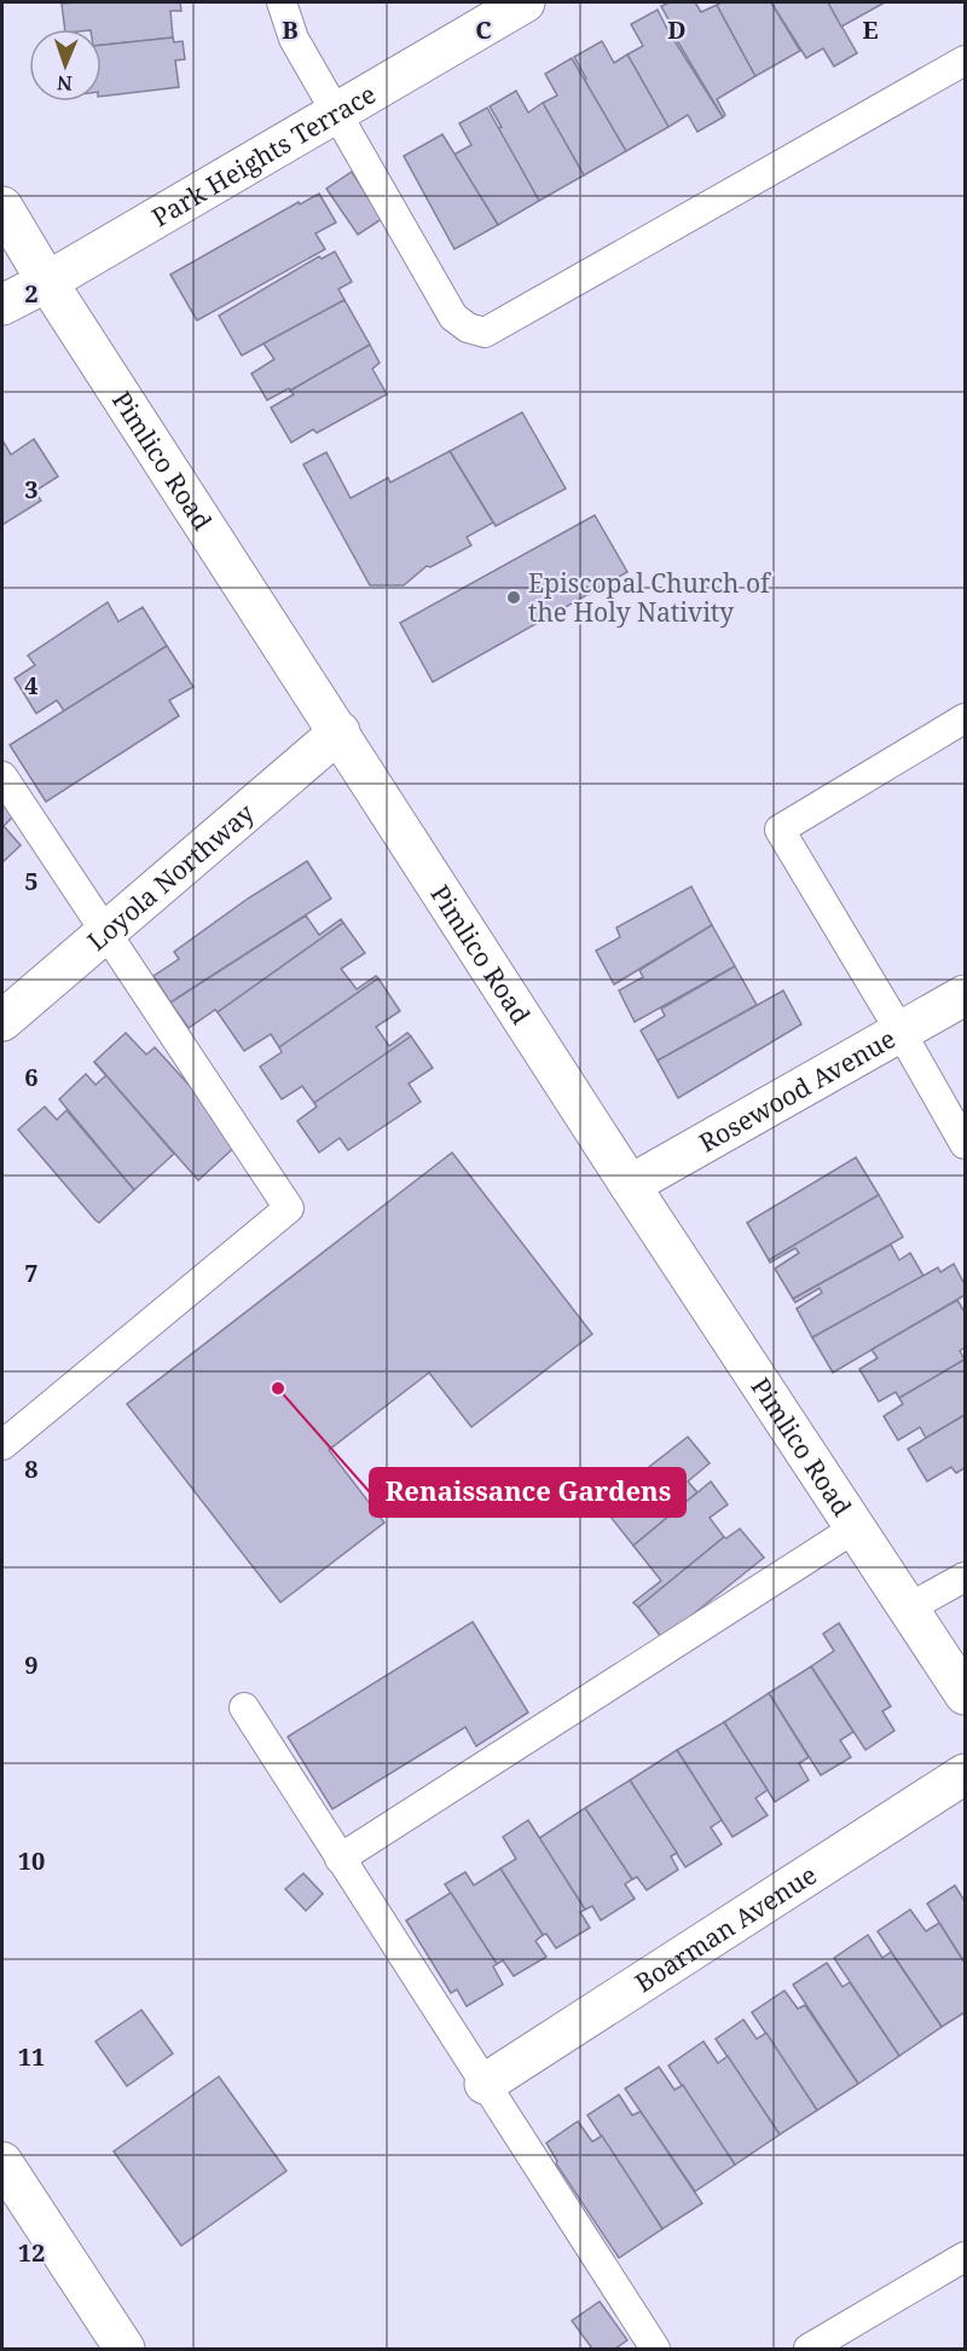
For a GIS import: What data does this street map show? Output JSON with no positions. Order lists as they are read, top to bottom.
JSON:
{
  "streets": {
    "street": [
      "Park Heights Terrace",
      "Pimlico Road",
      "Loyola Northway",
      "Rosewood Avenue",
      "Boarman Avenue"
    ]
  },
  "crossings": [
    ["Park Heights Terrace", "Pimlico Road"],
    ["Pimlico Road", "Loyola Northway"],
    ["Pimlico Road", "Rosewood Avenue"]
  ],
  "places": ["Episcopal Church of the Holy Nativity", "Renaissance Gardens"],
  "north": "bottom",
  "grid": {
    "columns": [
      "B",
      "C",
      "D",
      "E"
    ],
    "rows": [
      "2",
      "3",
      "4",
      "5",
      "6",
      "7",
      "8",
      "9",
      "10",
      "11",
      "12"
    ]
  }
}
